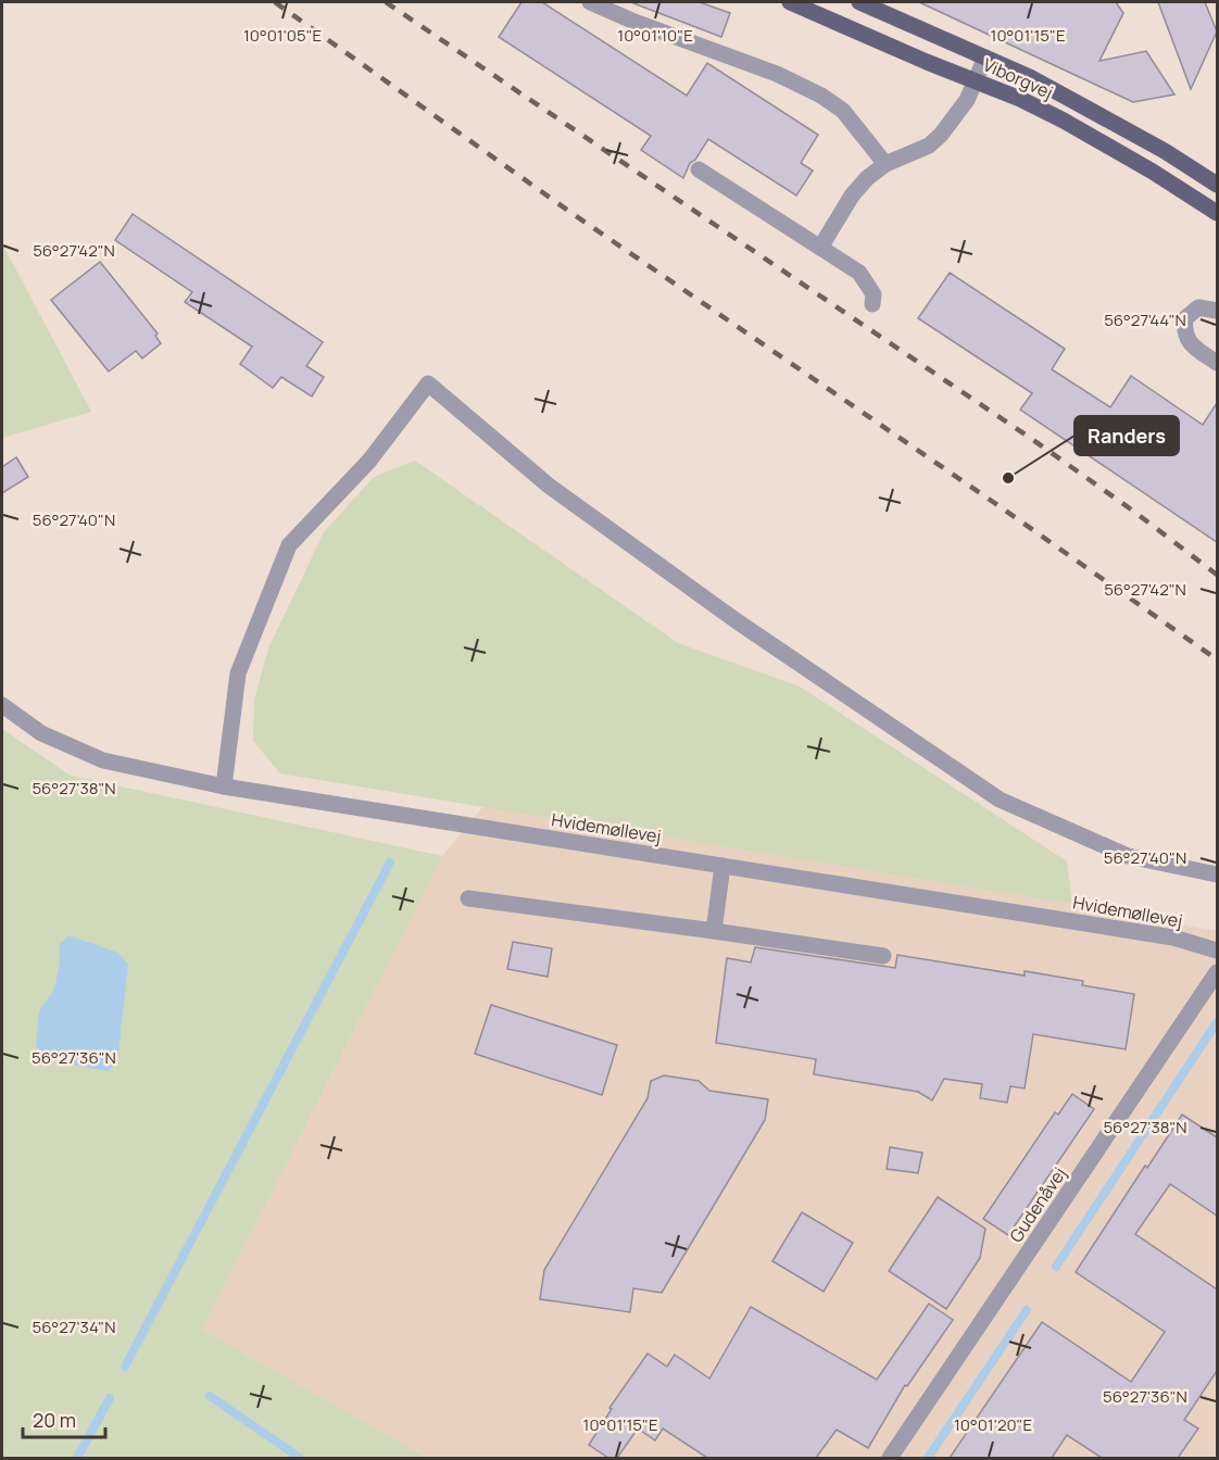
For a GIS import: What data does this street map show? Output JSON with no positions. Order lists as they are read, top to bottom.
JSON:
{
  "streets": {
    "main road": ["Viborgvej"],
    "street": ["Hvidemøllevej", "Gudenåvej"]
  },
  "places": ["Randers"],
  "scale_bar": "20 m",
  "coordinates": [
    "10°01'05\"E",
    "10°01'10\"E",
    "10°01'15\"E",
    "56°27'42\"N",
    "56°27'44\"N",
    "56°27'40\"N",
    "56°27'38\"N",
    "56°27'36\"N",
    "56°27'34\"N",
    "10°01'20\"E"
  ]
}
